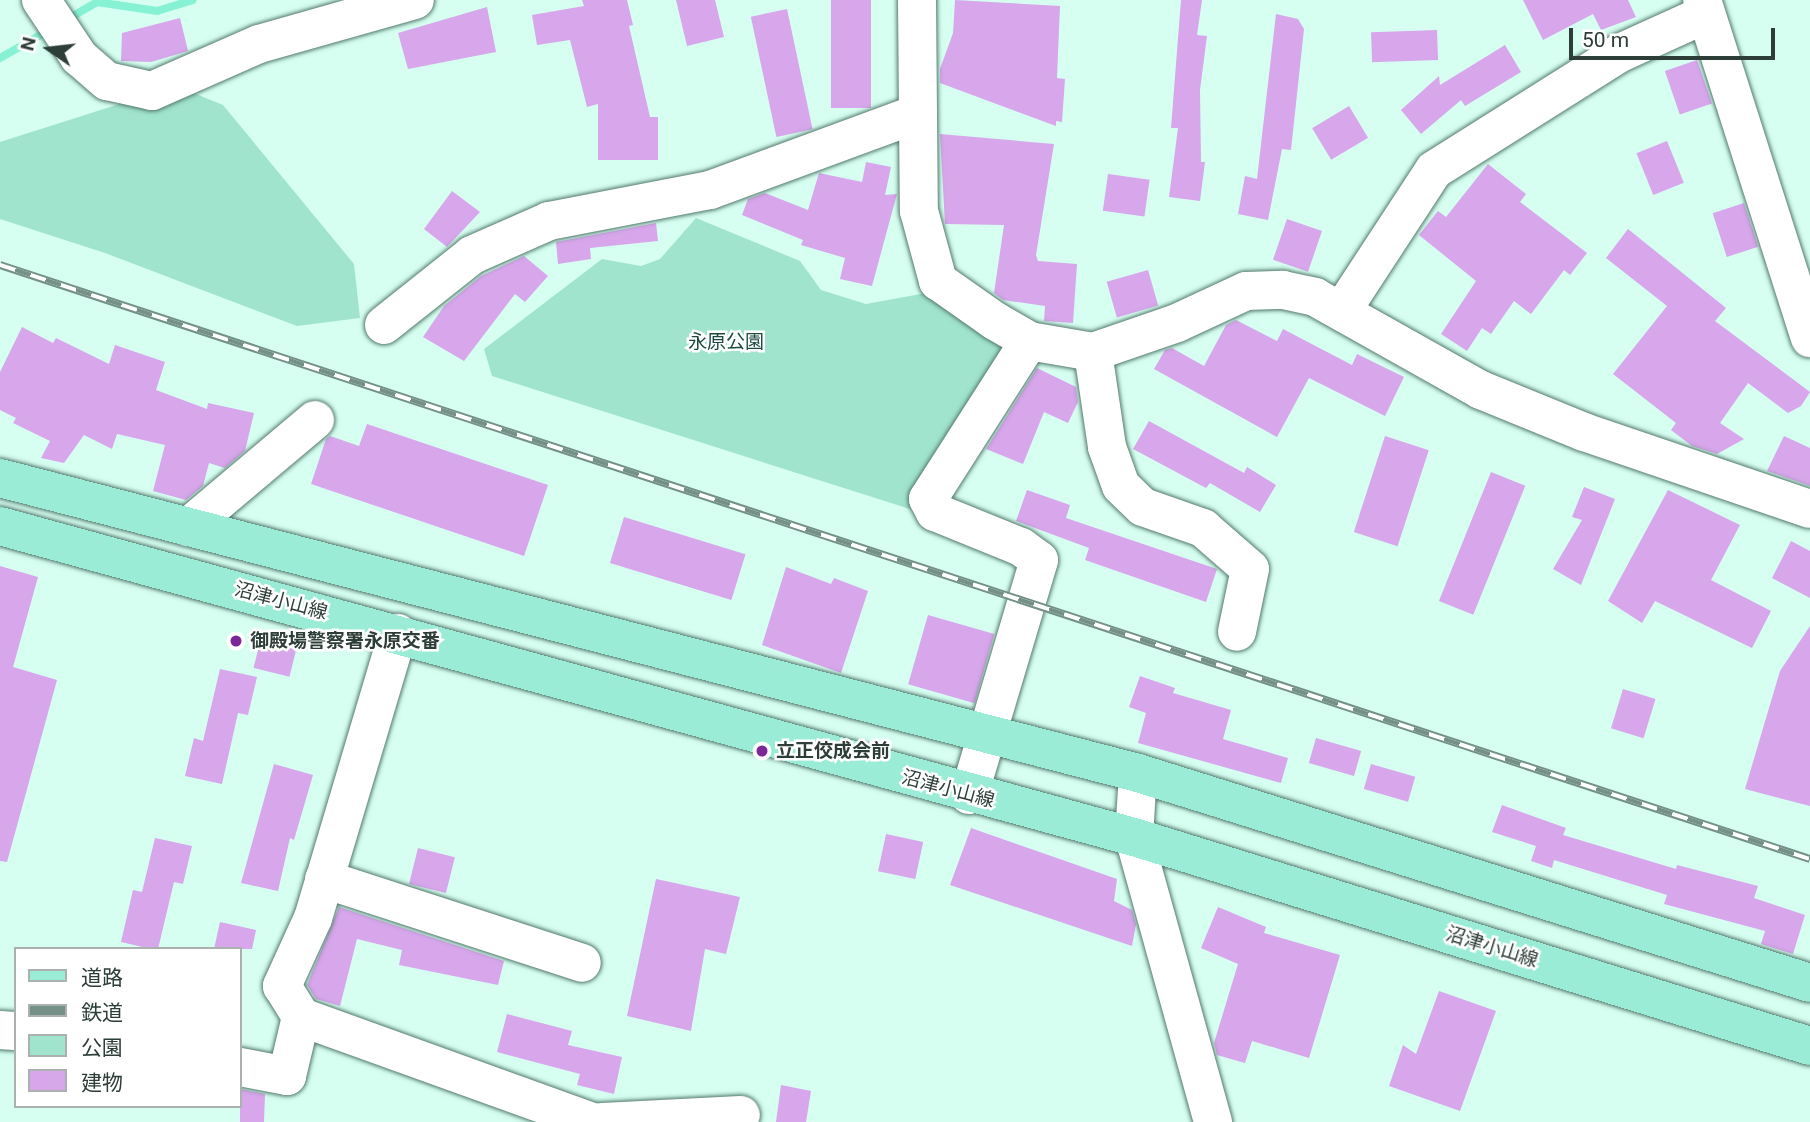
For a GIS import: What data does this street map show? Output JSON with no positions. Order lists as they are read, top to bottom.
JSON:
{
  "streets": {
    "main road": ["沼津小山線"]
  },
  "parks": ["永原公園"],
  "places": ["御殿場警察署永原交番", "立正佼成会前"],
  "legend": [
    "道路",
    "鉄道",
    "公園",
    "建物"
  ],
  "scale_bar": "50 m",
  "north": "left"
}
